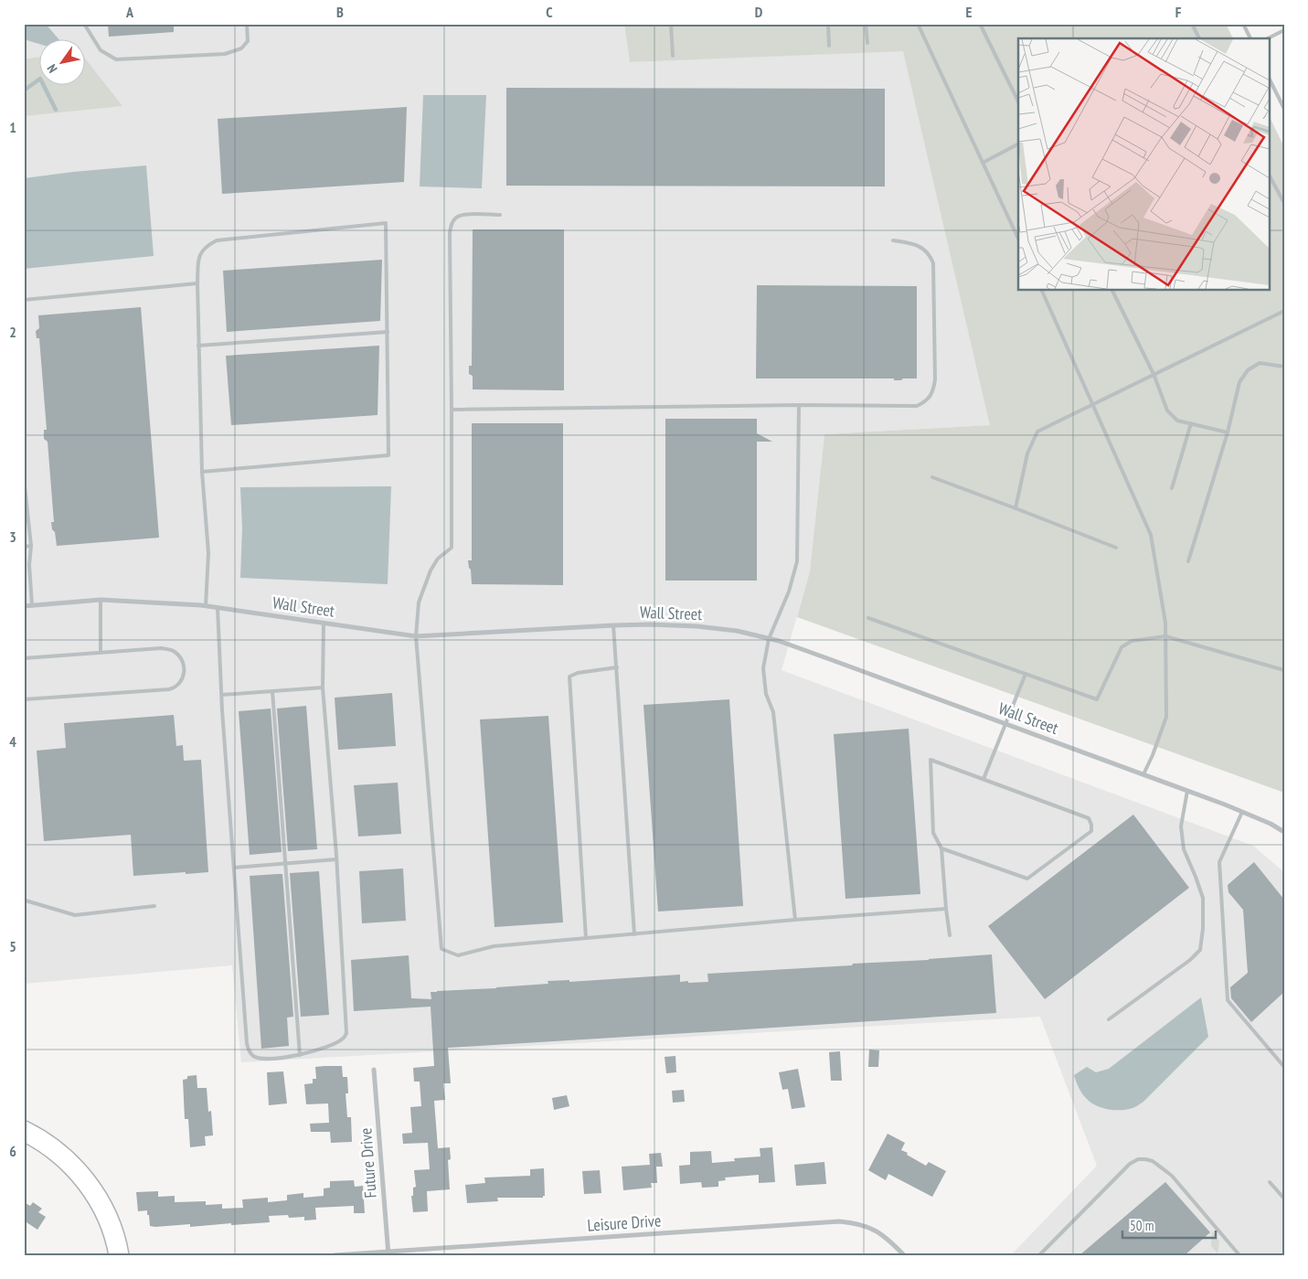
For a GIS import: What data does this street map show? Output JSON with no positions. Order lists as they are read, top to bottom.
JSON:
{
  "streets": {
    "street": ["Wall Street", "Future Drive", "Leisure Drive"]
  },
  "crossings": [
    ["Future Drive", "Leisure Drive"]
  ],
  "scale_bar": "50 m",
  "north": "bottom left",
  "grid": {
    "columns": [
      "A",
      "B",
      "C",
      "D",
      "E",
      "F"
    ],
    "rows": [
      "1",
      "2",
      "3",
      "4",
      "5",
      "6"
    ]
  }
}
